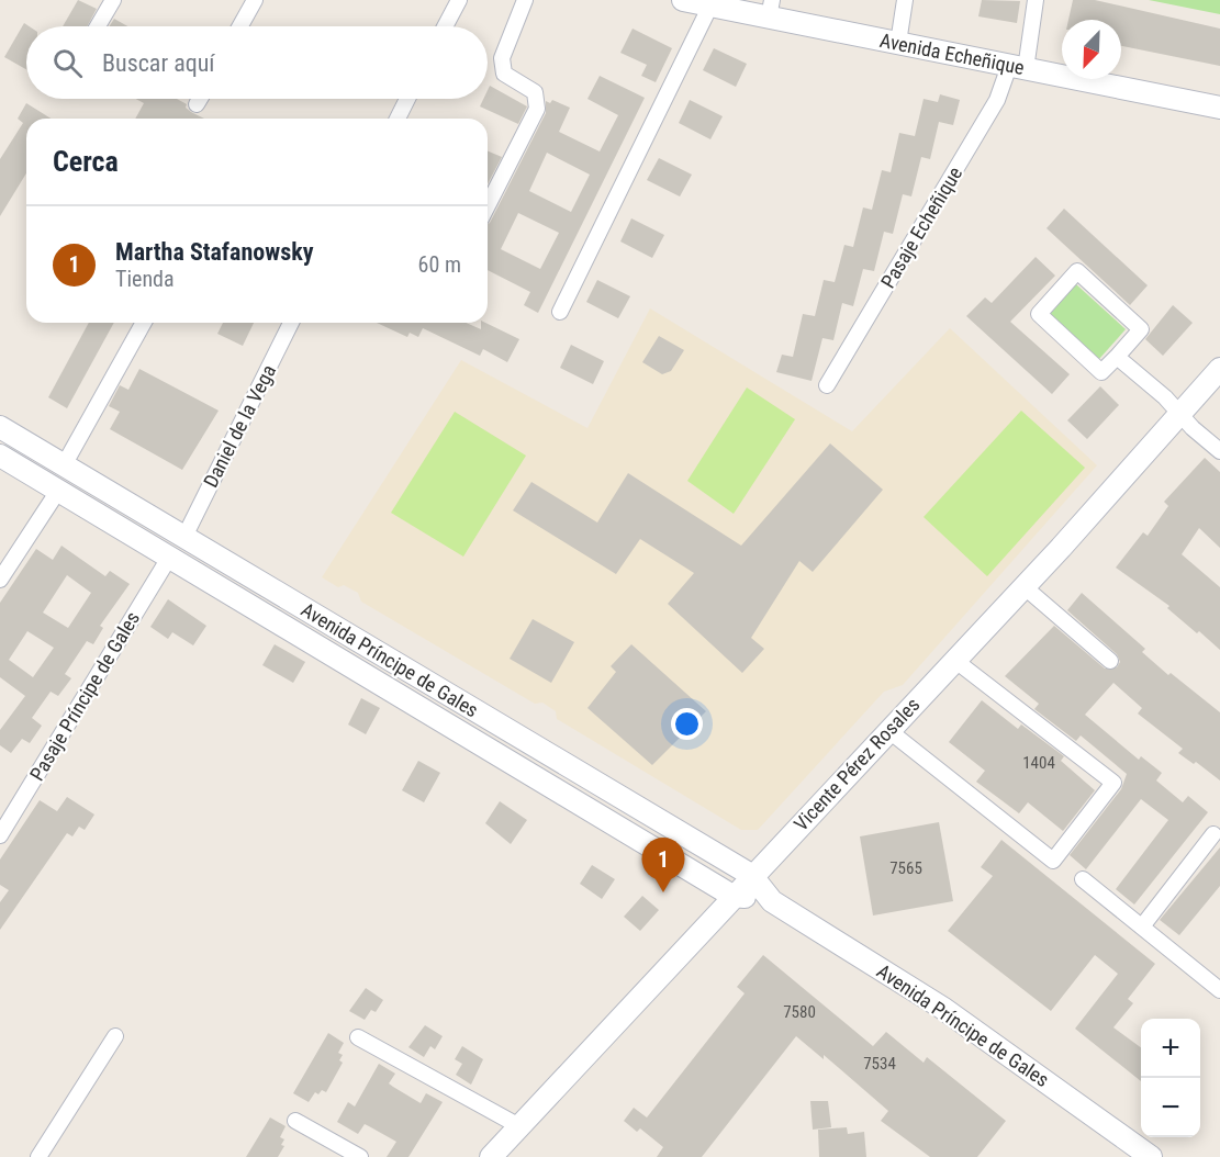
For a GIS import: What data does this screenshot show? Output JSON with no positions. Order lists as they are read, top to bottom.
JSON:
{
  "streets": {
    "main road": ["Avenida Echeñique", "Avenida Príncipe de Gales", "Vicente Pérez Rosales"],
    "street": ["Pasaje Echeñique", "Daniel de la Vega", "Pasaje Príncipe de Gales"]
  },
  "crossings": [
    ["Avenida Echeñique", "Pasaje Echeñique"],
    ["Daniel de la Vega", "Avenida Príncipe de Gales"],
    ["Avenida Príncipe de Gales", "Pasaje Príncipe de Gales"],
    ["Avenida Príncipe de Gales", "Vicente Pérez Rosales"]
  ],
  "house_numbers": [
    "1404",
    "7565",
    "7580",
    "7534"
  ],
  "north": "bottom left",
  "page": {
    "search": "Buscar aquí",
    "heading": "Cerca",
    "list": [
      {
        "mark": "1",
        "name": "Martha Stafanowsky",
        "note": "Tienda",
        "value": "60 m"
      }
    ],
    "pins": "1",
    "map_buttons": ["+", "−"]
  }
}
